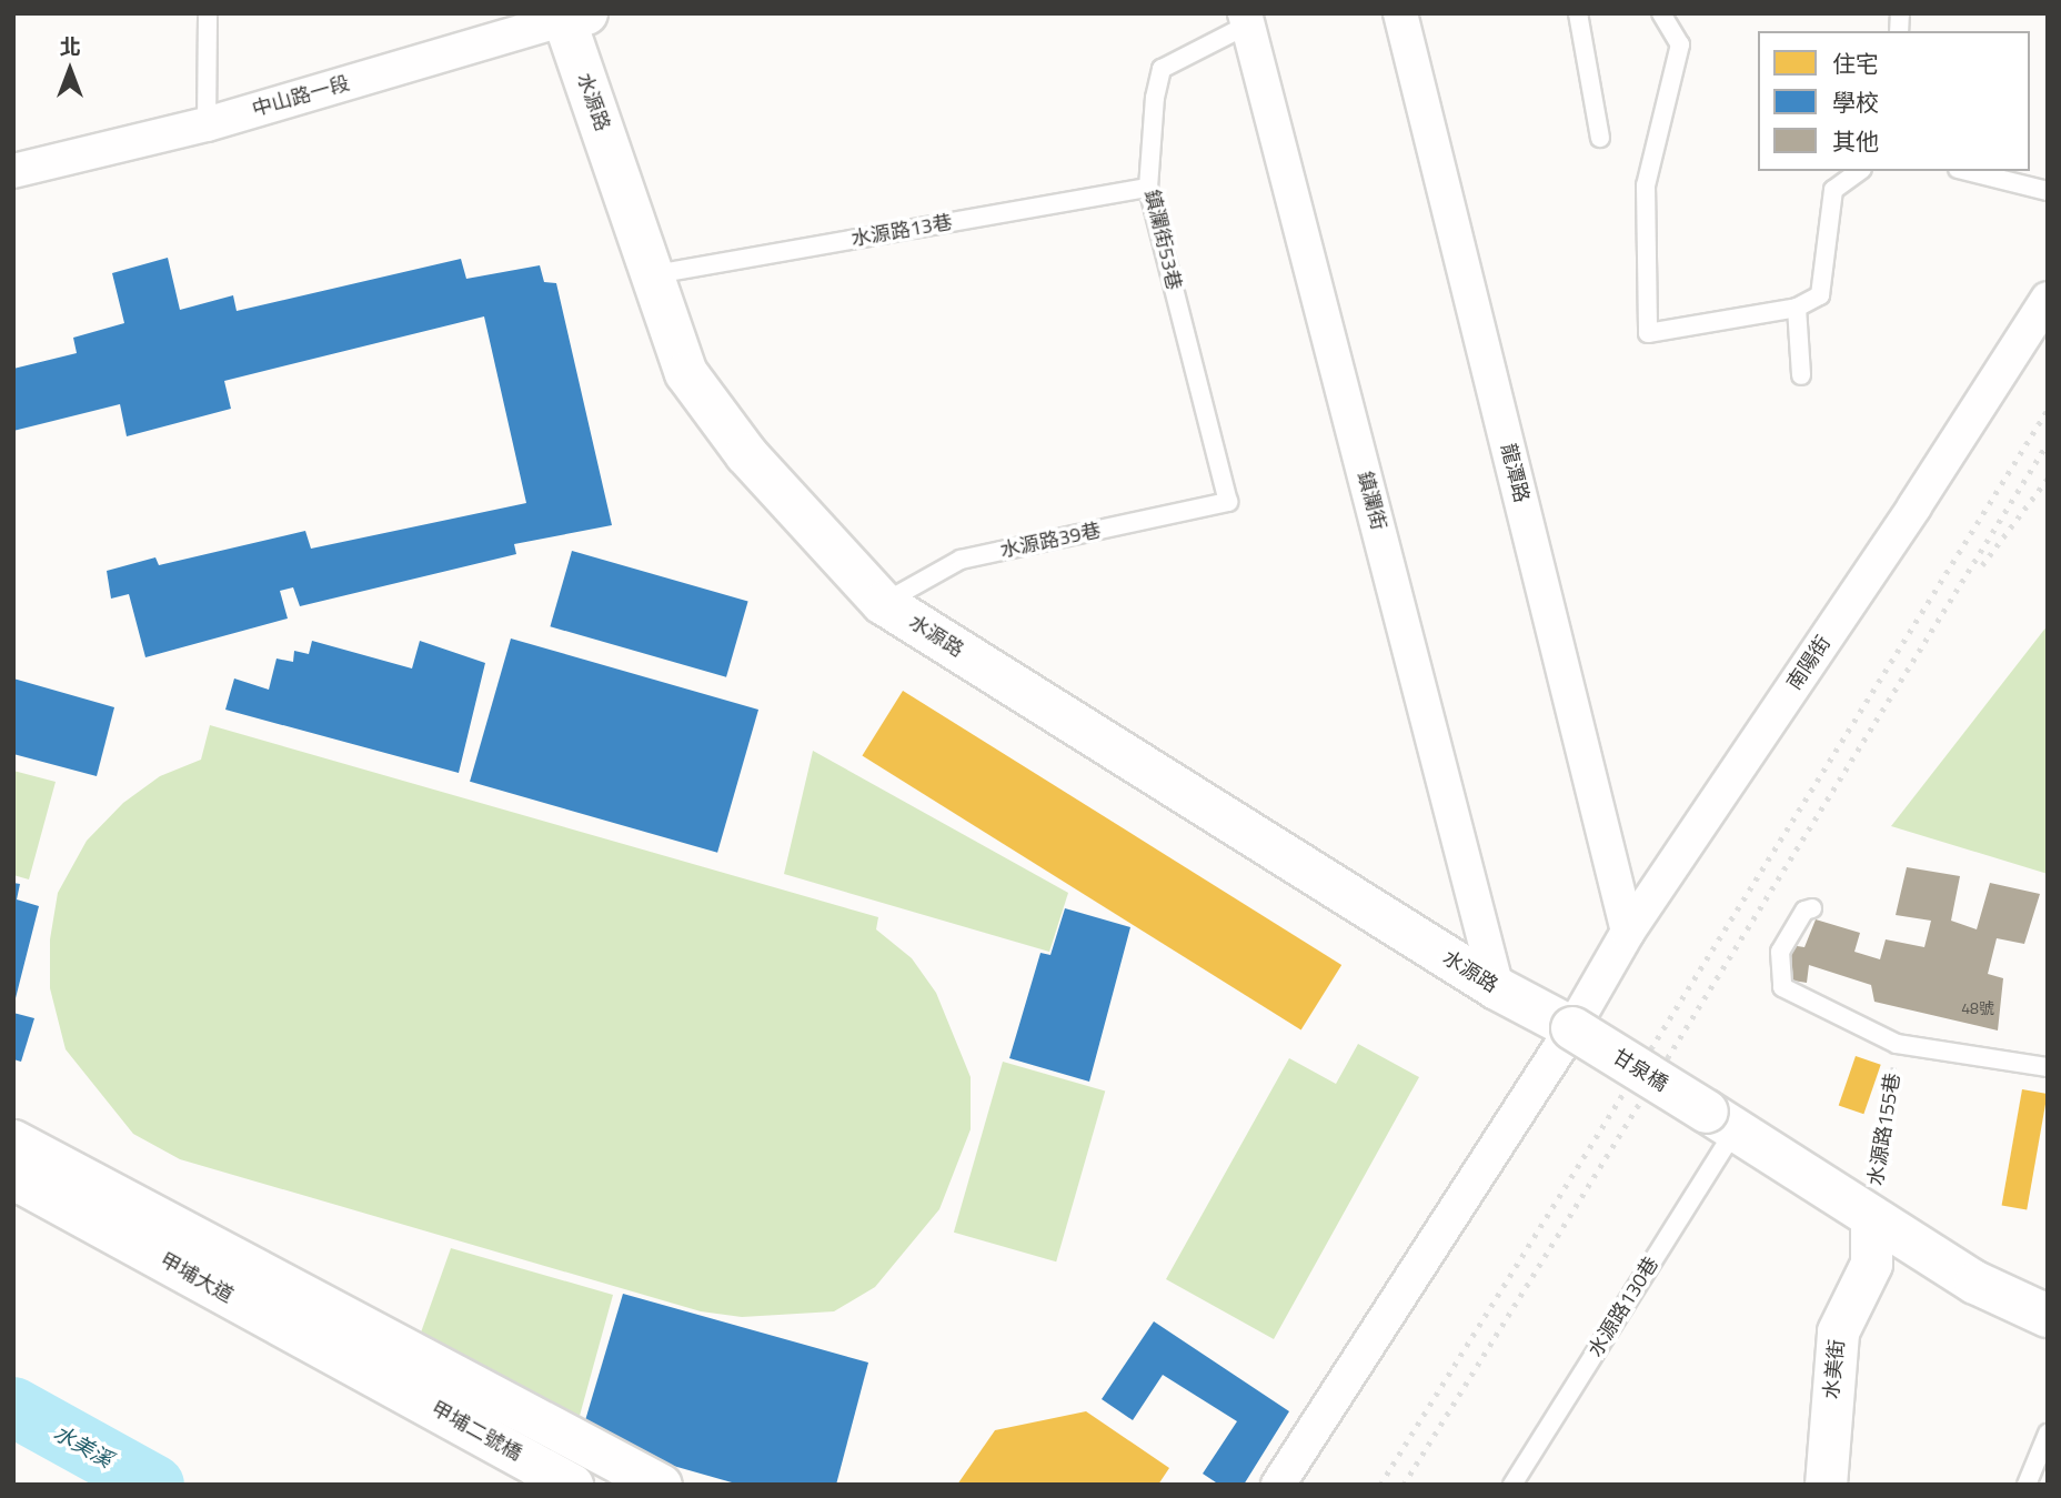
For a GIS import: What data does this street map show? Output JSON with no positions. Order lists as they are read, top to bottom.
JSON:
{
  "streets": {
    "main road": ["水源路", "甘泉橋"],
    "street": [
      "中山路一段",
      "龍潭路",
      "鎮瀾街",
      "南陽街",
      "甲埔大道",
      "水美街",
      "甲埔二號橋"
    ],
    "lane": [
      "水源路13巷",
      "鎮瀾街53巷",
      "水源路39巷",
      "水源路155巷",
      "水源路130巷"
    ]
  },
  "crossings": [
    ["中山路一段", "水源路"],
    ["水源路", "水源路13巷"],
    ["水源路", "鎮瀾街"],
    ["水源路", "水源路39巷"],
    ["水源路", "南陽街"],
    ["水源路", "甘泉橋"],
    ["水源路13巷", "鎮瀾街53巷"],
    ["鎮瀾街53巷", "鎮瀾街"],
    ["鎮瀾街53巷", "水源路39巷"],
    ["龍潭路", "南陽街"],
    ["南陽街", "甘泉橋"],
    ["甘泉橋", "水源路130巷"],
    ["水源路155巷", "水美街"],
    ["甲埔大道", "甲埔二號橋"]
  ],
  "water": ["水美溪"],
  "house_numbers": ["48號"],
  "legend": ["住宅", "學校", "其他"],
  "north": "top"
}
